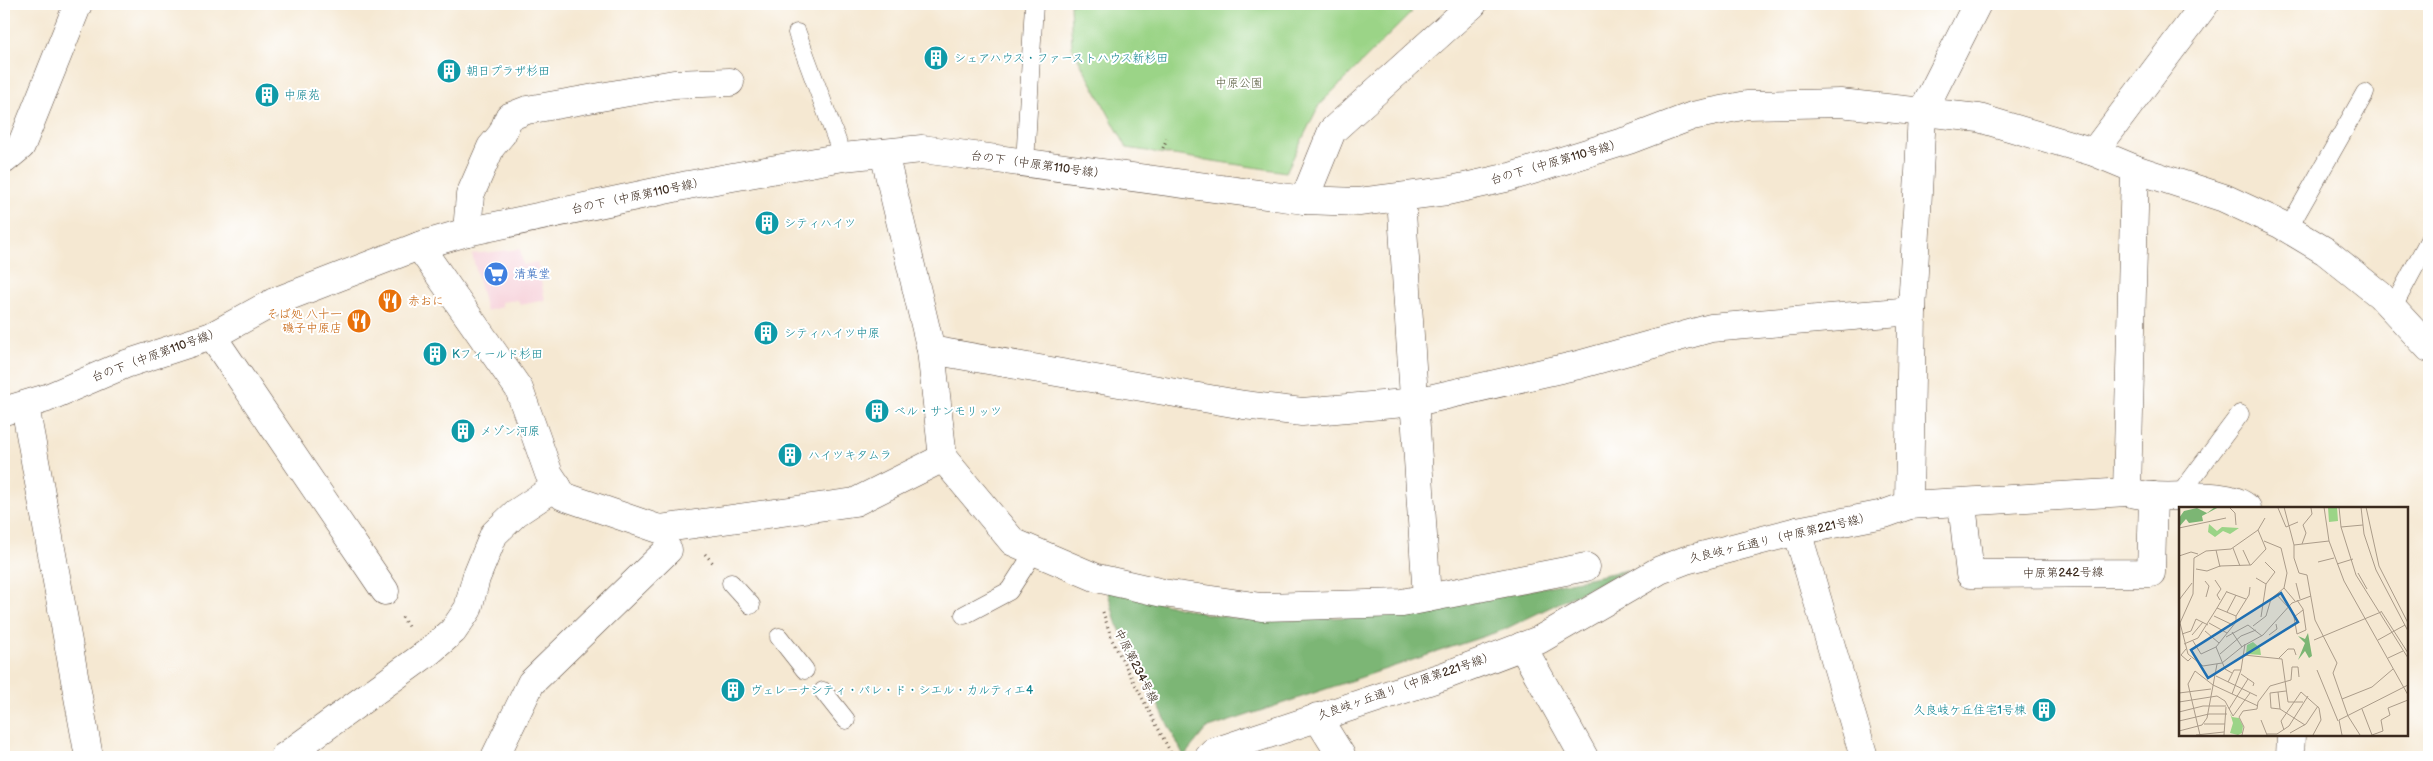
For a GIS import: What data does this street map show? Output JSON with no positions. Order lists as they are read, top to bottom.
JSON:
{
  "streets": {
    "street": ["台の下（中原第110号線）", "久良岐ヶ丘通り（中原第221号線）", "中原第242号線"],
    "path": ["中原第234号線"]
  },
  "crossings": [
    ["久良岐ヶ丘通り（中原第221号線）", "中原第242号線"]
  ],
  "parks": ["中原公園"],
  "places": {
    "building": [
      "シェアハウス・ファーストハウス新杉田",
      "朝日プラザ杉田",
      "中原苑",
      "シティハイツ",
      "シティハイツ中原",
      "Kフィールド杉田",
      "ベル・サンモリッツ",
      "メゾン河原",
      "ハイツキタムラ",
      "ヴェレーナシティ・パレ・ド・シエル・カルティエ4",
      "久良岐ケ丘住宅1号棟"
    ],
    "supermarket": ["清菓堂"],
    "restaurant": ["赤おに", "そば処 八十一 磯子中原店"]
  }
}
